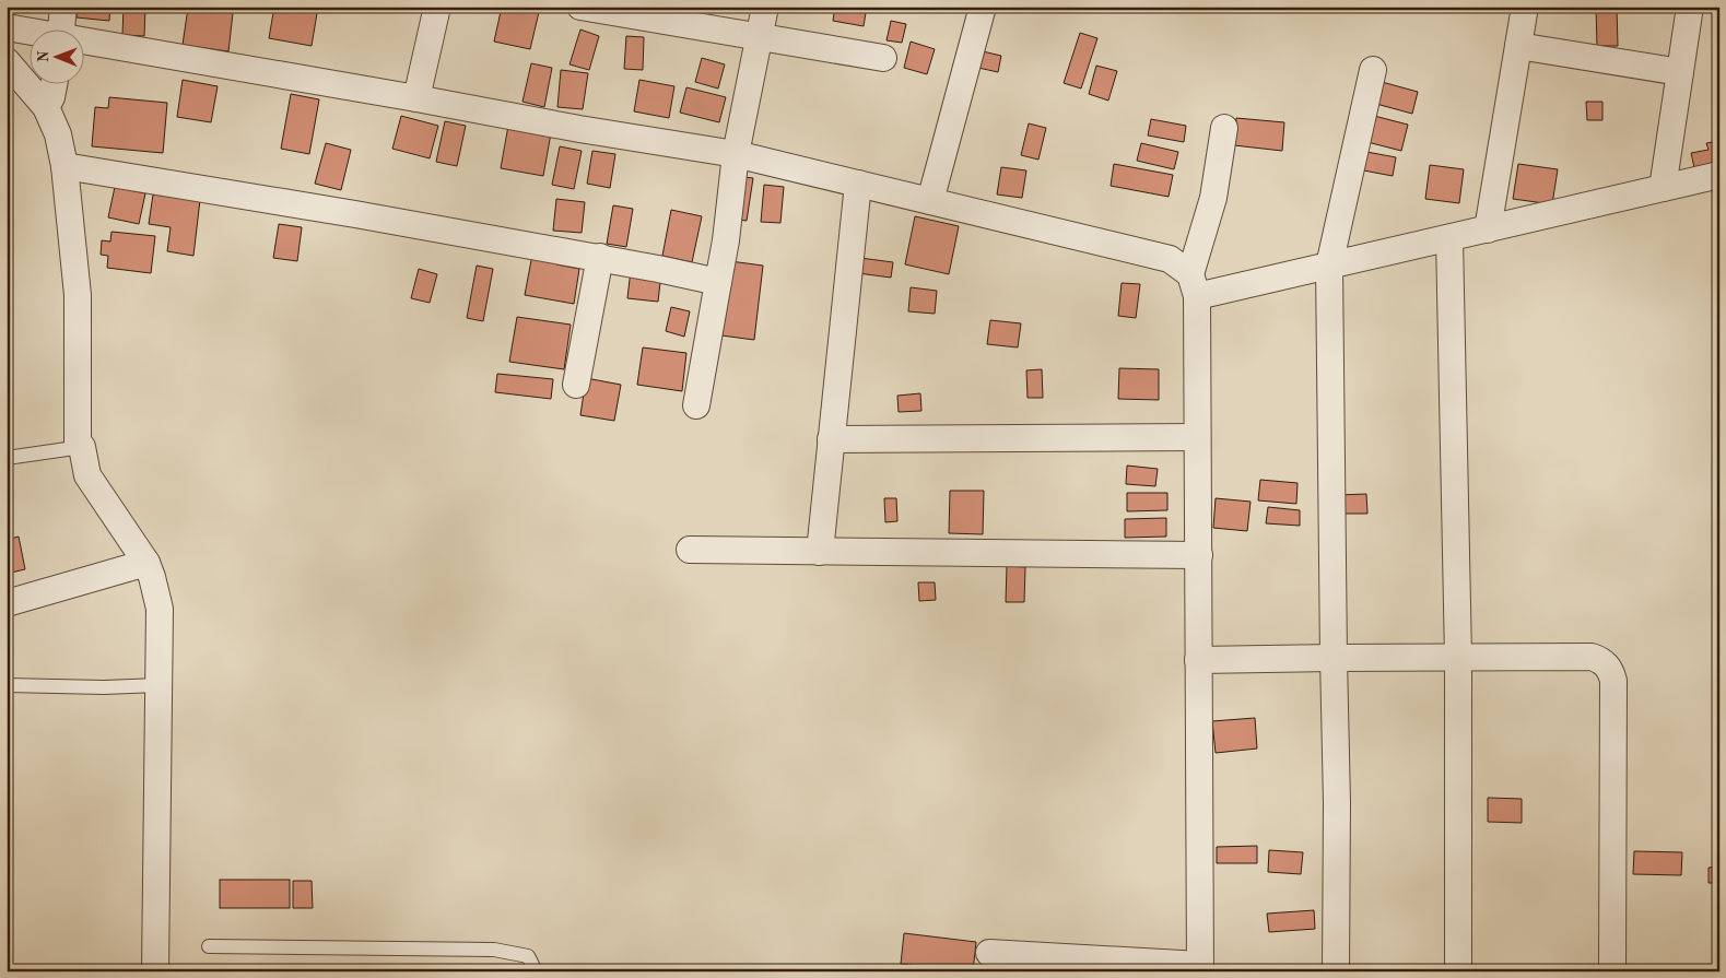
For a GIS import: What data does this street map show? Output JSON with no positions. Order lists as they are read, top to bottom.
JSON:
{
  "north": "left"
}
